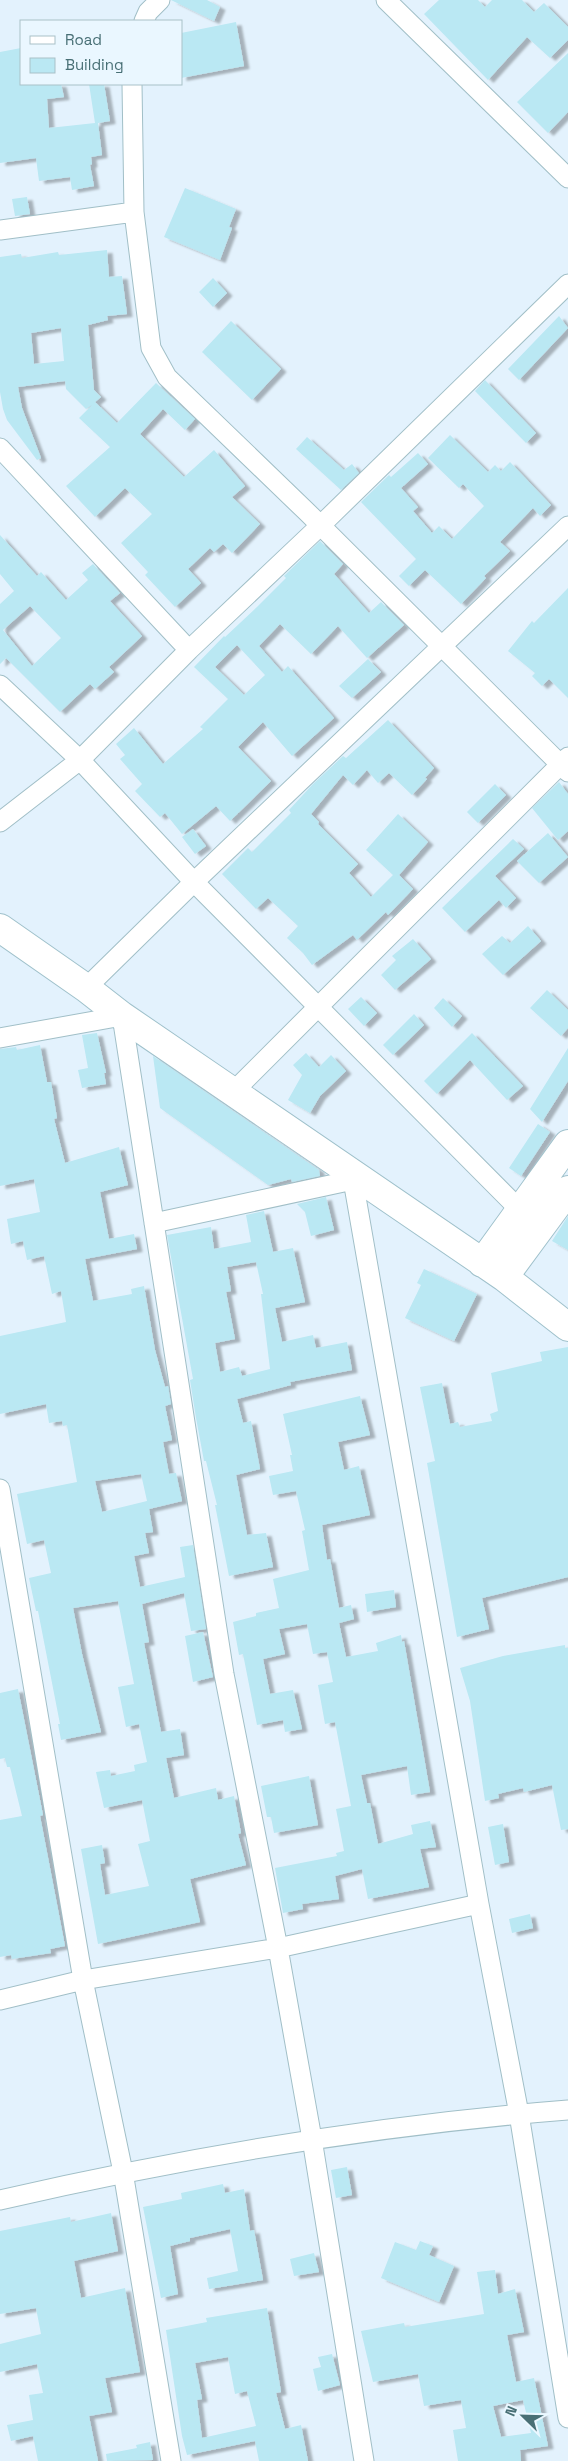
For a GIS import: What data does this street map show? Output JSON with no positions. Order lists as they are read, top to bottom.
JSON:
{
  "legend": ["Road", "Building"],
  "north": "top left"
}
